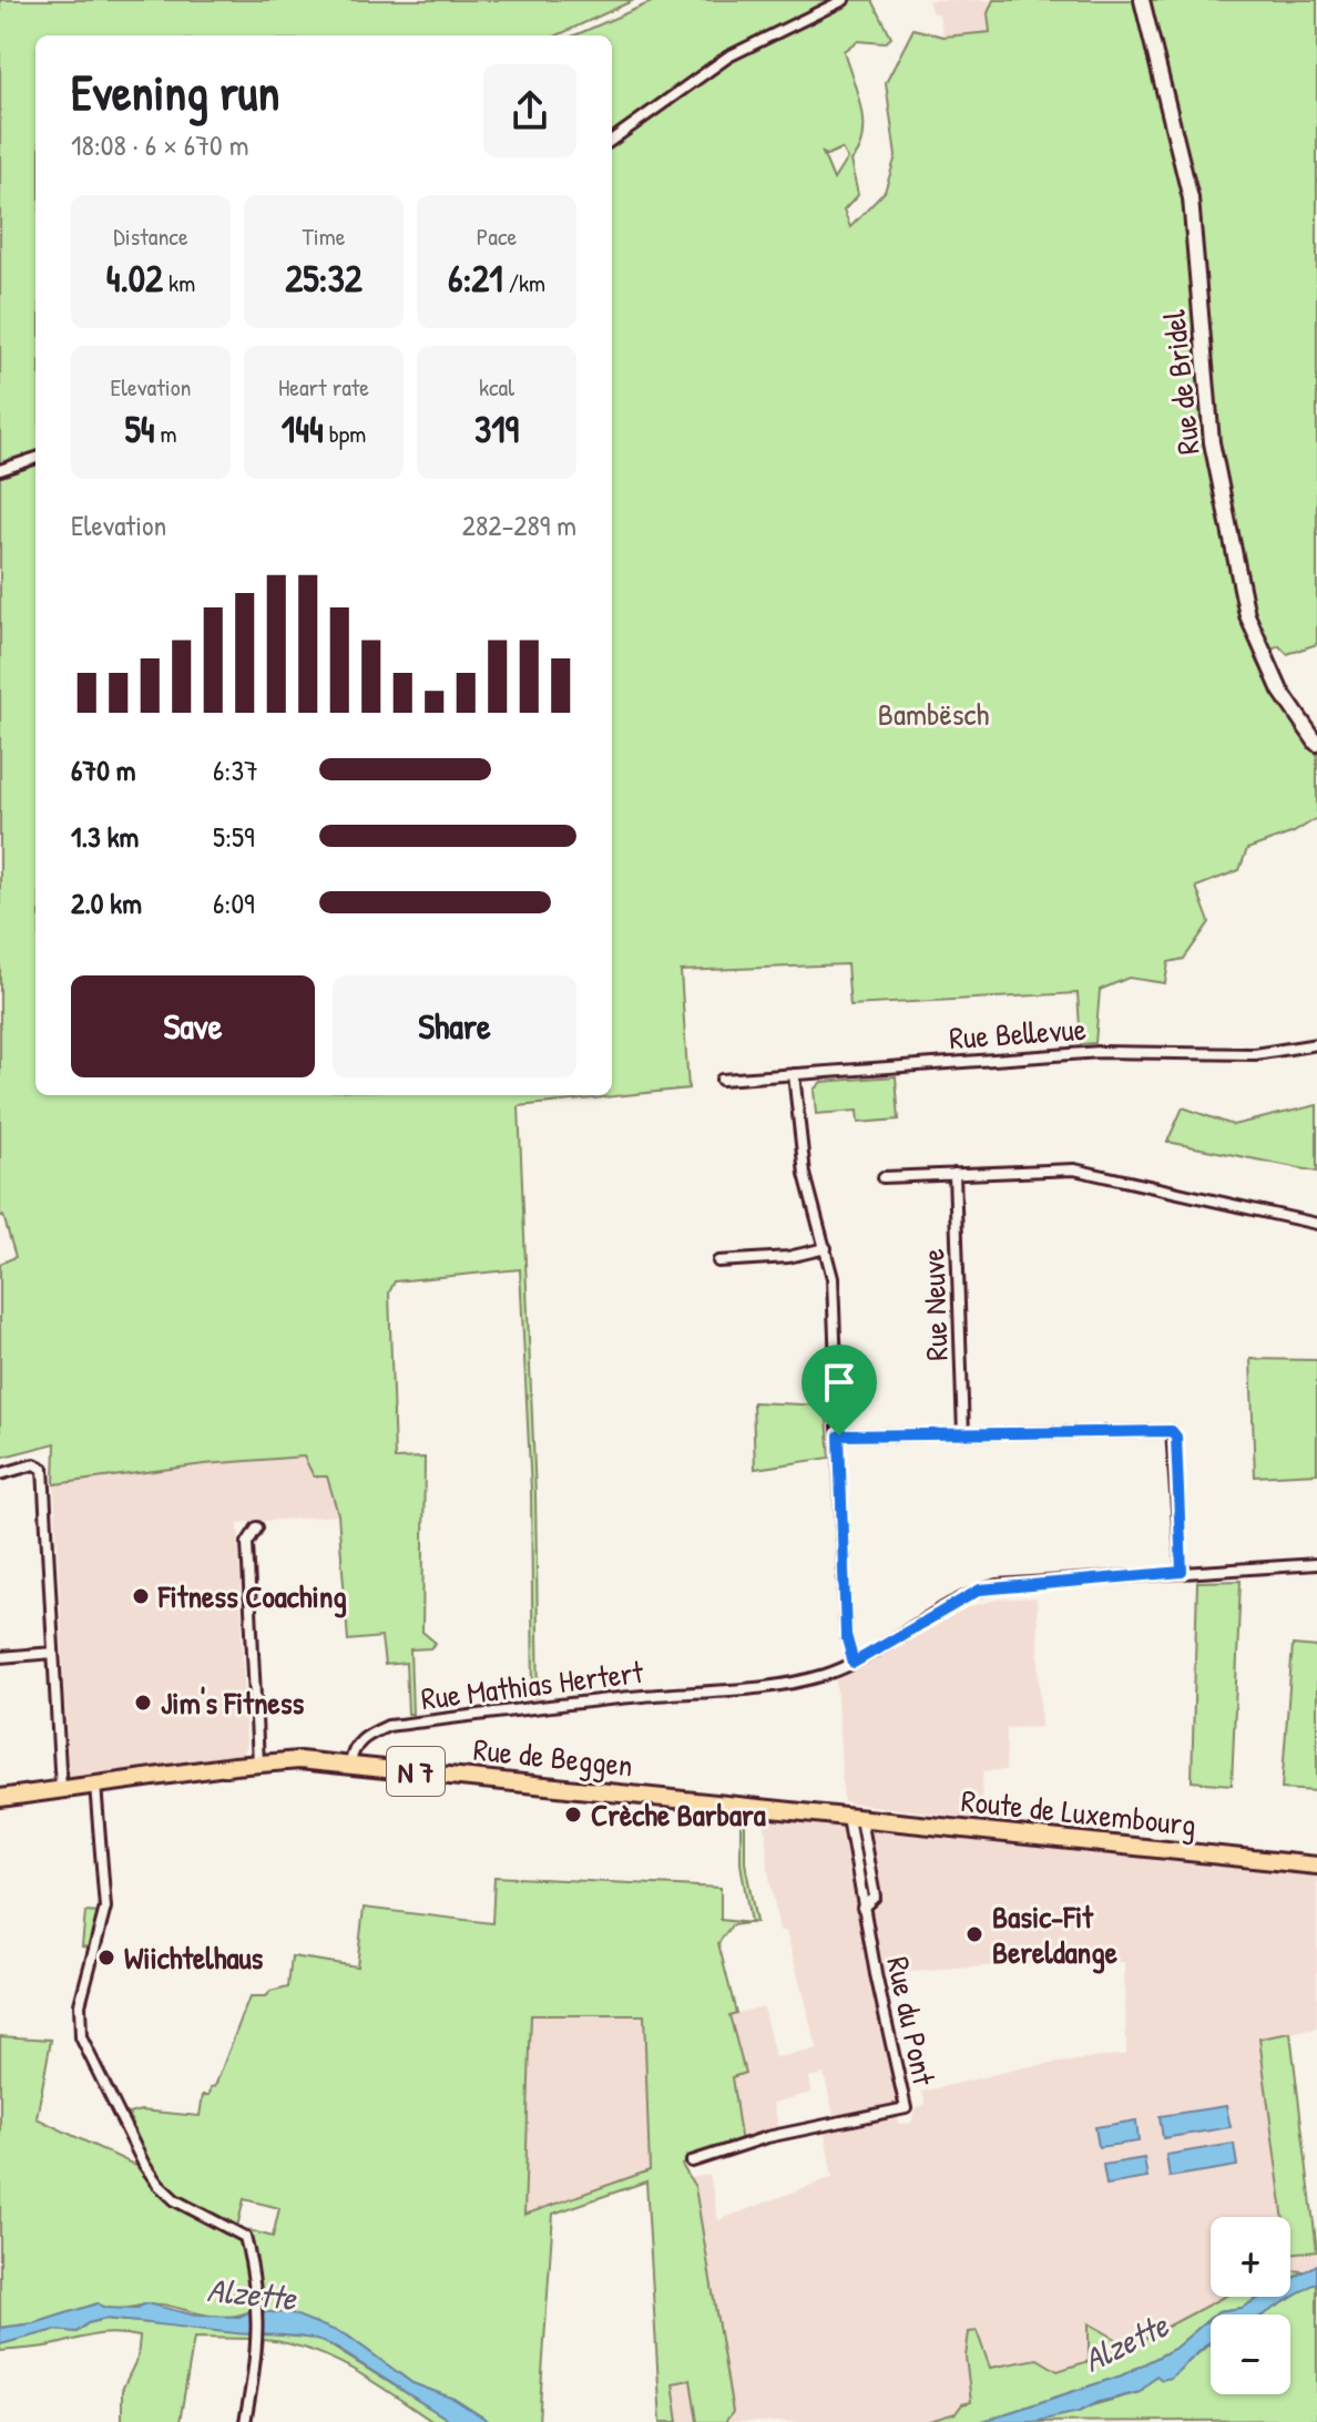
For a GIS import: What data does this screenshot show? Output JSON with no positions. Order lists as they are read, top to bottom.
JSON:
{
  "streets": {
    "main road": [
      "Rue de Bridel",
      "Rue de Beggen",
      "N 7",
      "Route de Luxembourg"
    ],
    "street": [
      "Rue Bellevue",
      "Rue Neuve",
      "Rue Mathias Hertert",
      "Rue du Pont"
    ]
  },
  "crossings": [
    ["Rue Mathias Hertert", "Rue de Beggen"],
    ["Rue de Beggen", "Route de Luxembourg"],
    ["Rue de Beggen", "Rue du Pont"],
    ["Route de Luxembourg", "Rue du Pont"]
  ],
  "water": ["Alzette"],
  "parks": ["Bambësch"],
  "places": [
    "Fitness Coaching",
    "Jim's Fitness",
    "Crèche Barbara",
    "Basic-Fit Bereldange",
    "Wiichtelhaus"
  ],
  "page": {
    "heading": ["Evening run", "18:08 · 6 × 670 m"],
    "stats": [
      ["Distance", "4.02 km"],
      ["Time", "25:32"],
      ["Pace", "6:21 /km"],
      ["Elevation", "54 m"],
      ["Heart rate", "144 bpm"],
      ["kcal", "319"]
    ],
    "chart": ["Elevation", "282–289 m"],
    "list": [
      {
        "name": "670 m",
        "note": "6:37"
      },
      {
        "name": "1.3 km",
        "note": "5:59"
      },
      {
        "name": "2.0 km",
        "note": "6:09"
      }
    ],
    "buttons": ["Save", "Share"],
    "map_buttons": ["+", "−"]
  }
}
